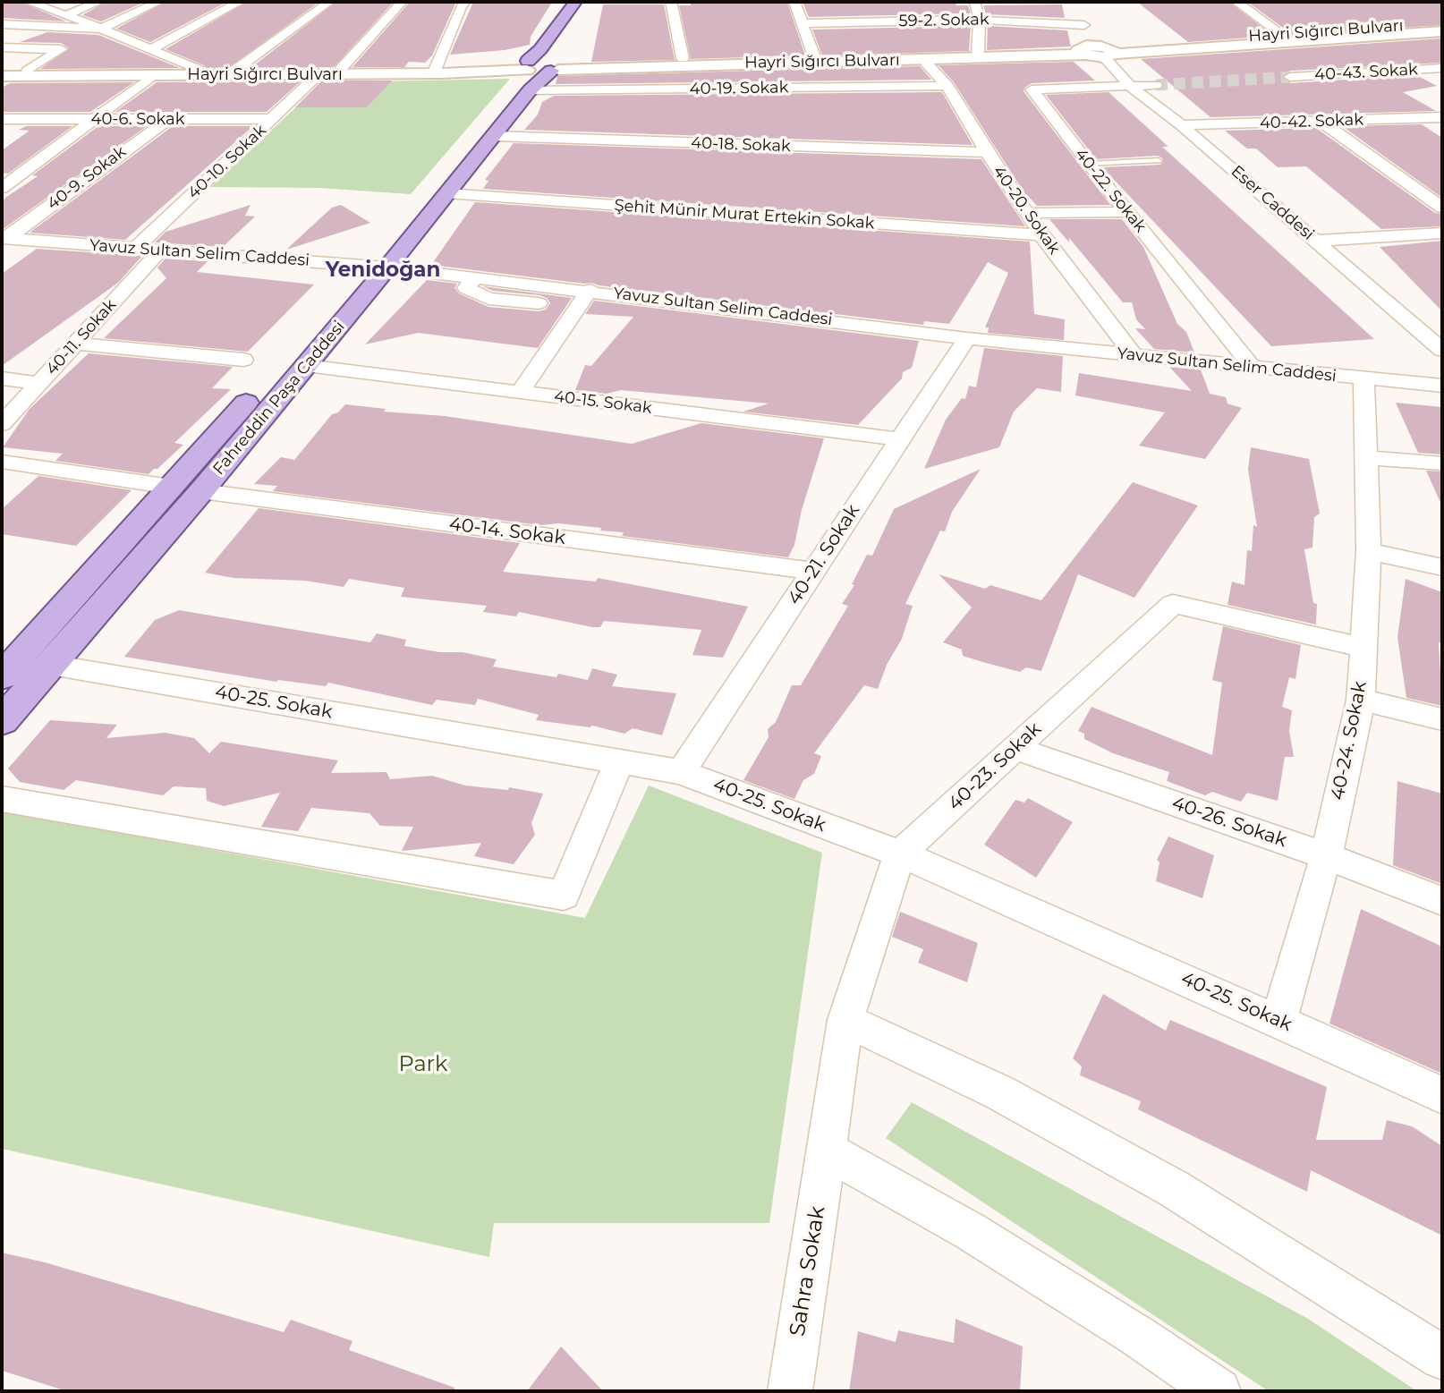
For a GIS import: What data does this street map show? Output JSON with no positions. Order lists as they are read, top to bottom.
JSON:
{
  "streets": {
    "main road": ["Fahreddin Paşa Caddesi"],
    "street": [
      "59-2. Sokak",
      "Hayri Sığırcı Bulvarı",
      "40-43. Sokak",
      "40-19. Sokak",
      "40-6. Sokak",
      "40-42. Sokak",
      "40-18. Sokak",
      "40-10. Sokak",
      "40-9. Sokak",
      "40-22. Sokak",
      "Eser Caddesi",
      "40-20. Sokak",
      "Şehit Münir Murat Ertekin Sokak",
      "Yavuz Sultan Selim Caddesi",
      "40-11. Sokak",
      "40-15. Sokak",
      "40-14. Sokak",
      "40-21. Sokak",
      "40-25. Sokak",
      "40-24. Sokak",
      "40-23. Sokak",
      "40-26. Sokak",
      "Sahra Sokak"
    ]
  },
  "crossings": [
    ["59-2. Sokak", "Eser Caddesi"],
    ["Hayri Sığırcı Bulvarı", "40-19. Sokak"],
    ["Hayri Sığırcı Bulvarı", "40-10. Sokak"],
    ["Hayri Sığırcı Bulvarı", "Eser Caddesi"],
    ["Hayri Sığırcı Bulvarı", "40-20. Sokak"],
    ["Hayri Sığırcı Bulvarı", "Fahreddin Paşa Caddesi"],
    ["40-19. Sokak", "40-20. Sokak"],
    ["40-19. Sokak", "Fahreddin Paşa Caddesi"],
    ["40-6. Sokak", "40-10. Sokak"],
    ["40-6. Sokak", "40-9. Sokak"],
    ["40-42. Sokak", "Eser Caddesi"],
    ["40-18. Sokak", "40-20. Sokak"],
    ["40-18. Sokak", "Fahreddin Paşa Caddesi"],
    ["40-10. Sokak", "Yavuz Sultan Selim Caddesi"],
    ["40-9. Sokak", "Yavuz Sultan Selim Caddesi"],
    ["40-22. Sokak", "Eser Caddesi"],
    ["40-22. Sokak", "Yavuz Sultan Selim Caddesi"],
    ["40-20. Sokak", "Şehit Münir Murat Ertekin Sokak"],
    ["40-20. Sokak", "Yavuz Sultan Selim Caddesi"],
    ["Şehit Münir Murat Ertekin Sokak", "Fahreddin Paşa Caddesi"],
    ["Yavuz Sultan Selim Caddesi", "40-11. Sokak"],
    ["Yavuz Sultan Selim Caddesi", "Fahreddin Paşa Caddesi"],
    ["Yavuz Sultan Selim Caddesi", "40-21. Sokak"],
    ["Yavuz Sultan Selim Caddesi", "40-24. Sokak"],
    ["Fahreddin Paşa Caddesi", "40-15. Sokak"],
    ["Fahreddin Paşa Caddesi", "40-14. Sokak"],
    ["Fahreddin Paşa Caddesi", "40-25. Sokak"],
    ["40-15. Sokak", "40-21. Sokak"],
    ["40-14. Sokak", "40-21. Sokak"],
    ["40-21. Sokak", "40-25. Sokak"],
    ["40-25. Sokak", "40-24. Sokak"],
    ["40-25. Sokak", "40-23. Sokak"],
    ["40-24. Sokak", "40-23. Sokak"],
    ["40-24. Sokak", "40-26. Sokak"],
    ["40-23. Sokak", "40-26. Sokak"],
    ["40-23. Sokak", "Sahra Sokak"]
  ],
  "districts": ["Yenidoğan"],
  "parks": ["Park"]
}
